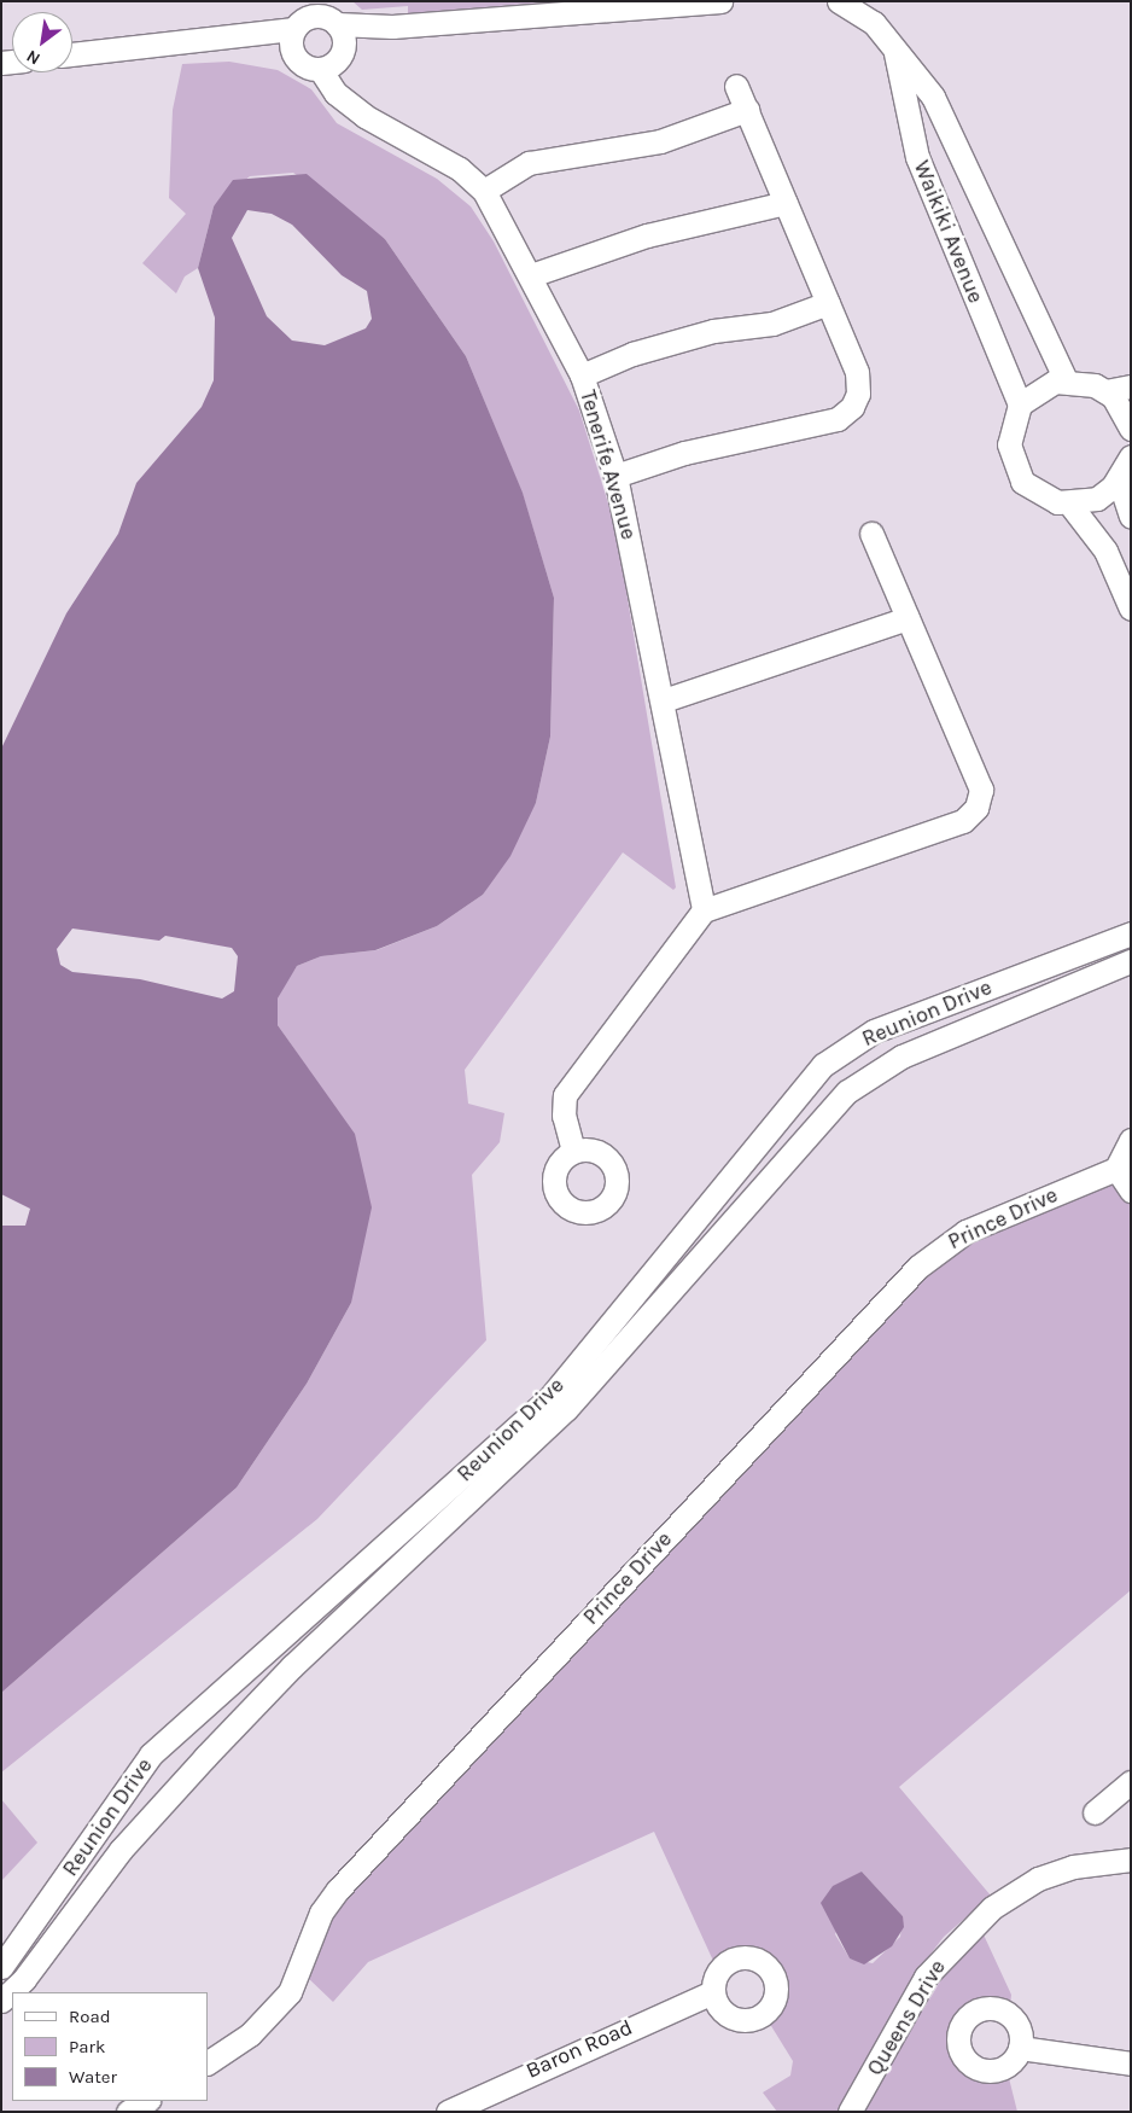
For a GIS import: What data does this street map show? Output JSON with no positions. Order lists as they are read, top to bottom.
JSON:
{
  "streets": {
    "street": [
      "Waikiki Avenue",
      "Tenerife Avenue",
      "Reunion Drive",
      "Prince Drive",
      "Queens Drive",
      "Baron Road"
    ]
  },
  "legend": ["Road", "Park", "Water"],
  "north": "bottom left"
}
